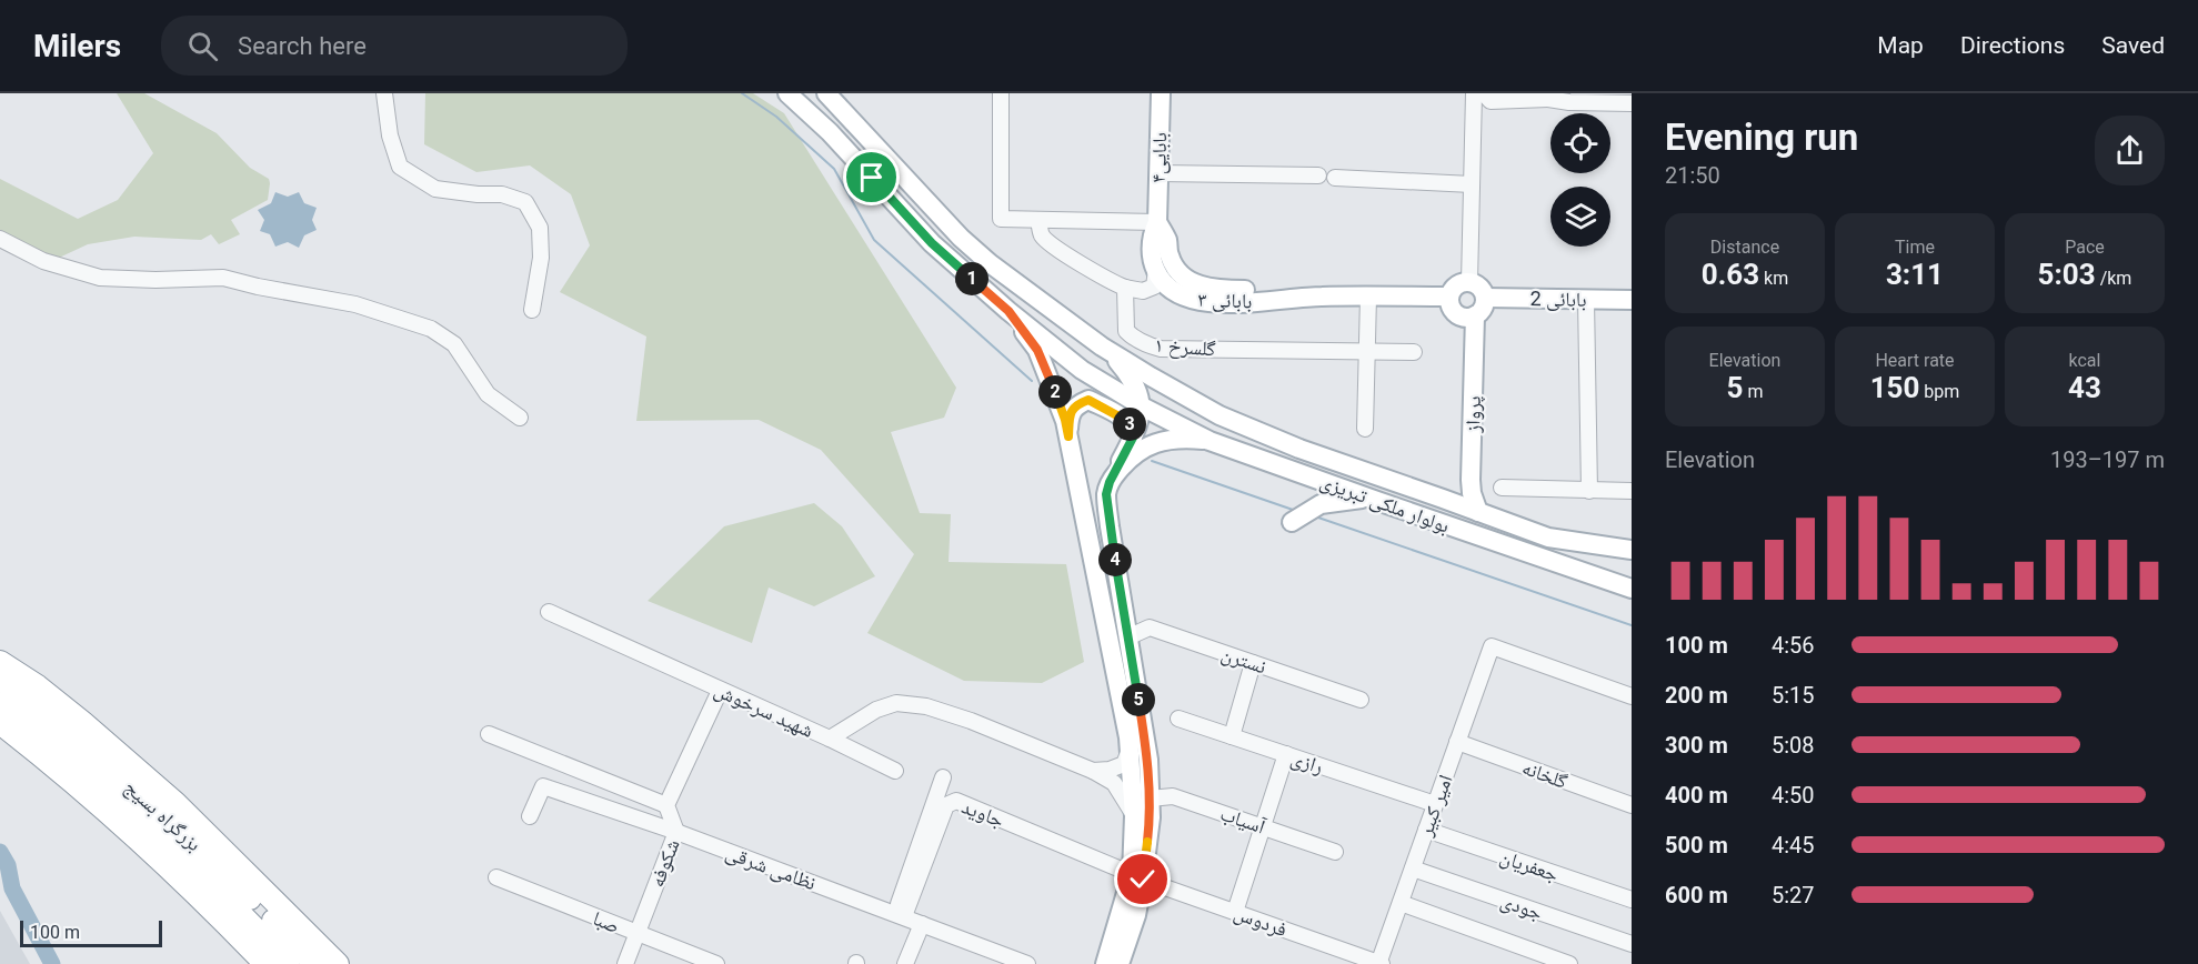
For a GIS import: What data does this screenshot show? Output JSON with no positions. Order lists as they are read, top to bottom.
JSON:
{
  "streets": {
    "highway": ["بزرگراه بسیج"],
    "main road": [
      "بابایی۴",
      "بابائی 2",
      "بابائی ۳",
      "پرواز",
      "بولوار ملکی تبریزی"
    ],
    "street": [
      "گلسرخ ۱",
      "نسترن",
      "شهید سرخوش",
      "رازی",
      "گلخانه",
      "امیر کبیر",
      "جاوید",
      "آسیاب",
      "شکوفه",
      "جعفریان",
      "نظامی شرقی",
      "جودی",
      "فردوس",
      "صبا"
    ]
  },
  "crossings": [
    ["بابایی۴", "بابائی ۳"],
    ["بابائی 2", "بابائی ۳"],
    ["بابائی 2", "پرواز"],
    ["بابائی ۳", "پرواز"],
    ["پرواز", "بولوار ملکی تبریزی"],
    ["رازی", "امیر کبیر"],
    ["گلخانه", "امیر کبیر"],
    ["امیر کبیر", "جعفریان"],
    ["امیر کبیر", "جودی"],
    ["امیر کبیر", "فردوس"],
    ["جاوید", "نظامی شرقی"],
    ["جاوید", "فردوس"],
    ["شکوفه", "نظامی شرقی"],
    ["شکوفه", "صبا"]
  ],
  "scale_bar": "100 m",
  "page": {
    "header": "Milers",
    "search": "Search here",
    "nav": ["Map", "Directions", "Saved"],
    "heading": ["Evening run", "21:50"],
    "stats": [
      ["Distance", "0.63 km"],
      ["Time", "3:11"],
      ["Pace", "5:03 /km"],
      ["Elevation", "5 m"],
      ["Heart rate", "150 bpm"],
      ["kcal", "43"]
    ],
    "pins": [
      "1",
      "2",
      "3",
      "4",
      "5"
    ],
    "chart": ["Elevation", "193–197 m"],
    "list": [
      {
        "name": "100 m",
        "note": "4:56"
      },
      {
        "name": "200 m",
        "note": "5:15"
      },
      {
        "name": "300 m",
        "note": "5:08"
      },
      {
        "name": "400 m",
        "note": "4:50"
      },
      {
        "name": "500 m",
        "note": "4:45"
      },
      {
        "name": "600 m",
        "note": "5:27"
      }
    ],
    "scale": "100 m"
  }
}
